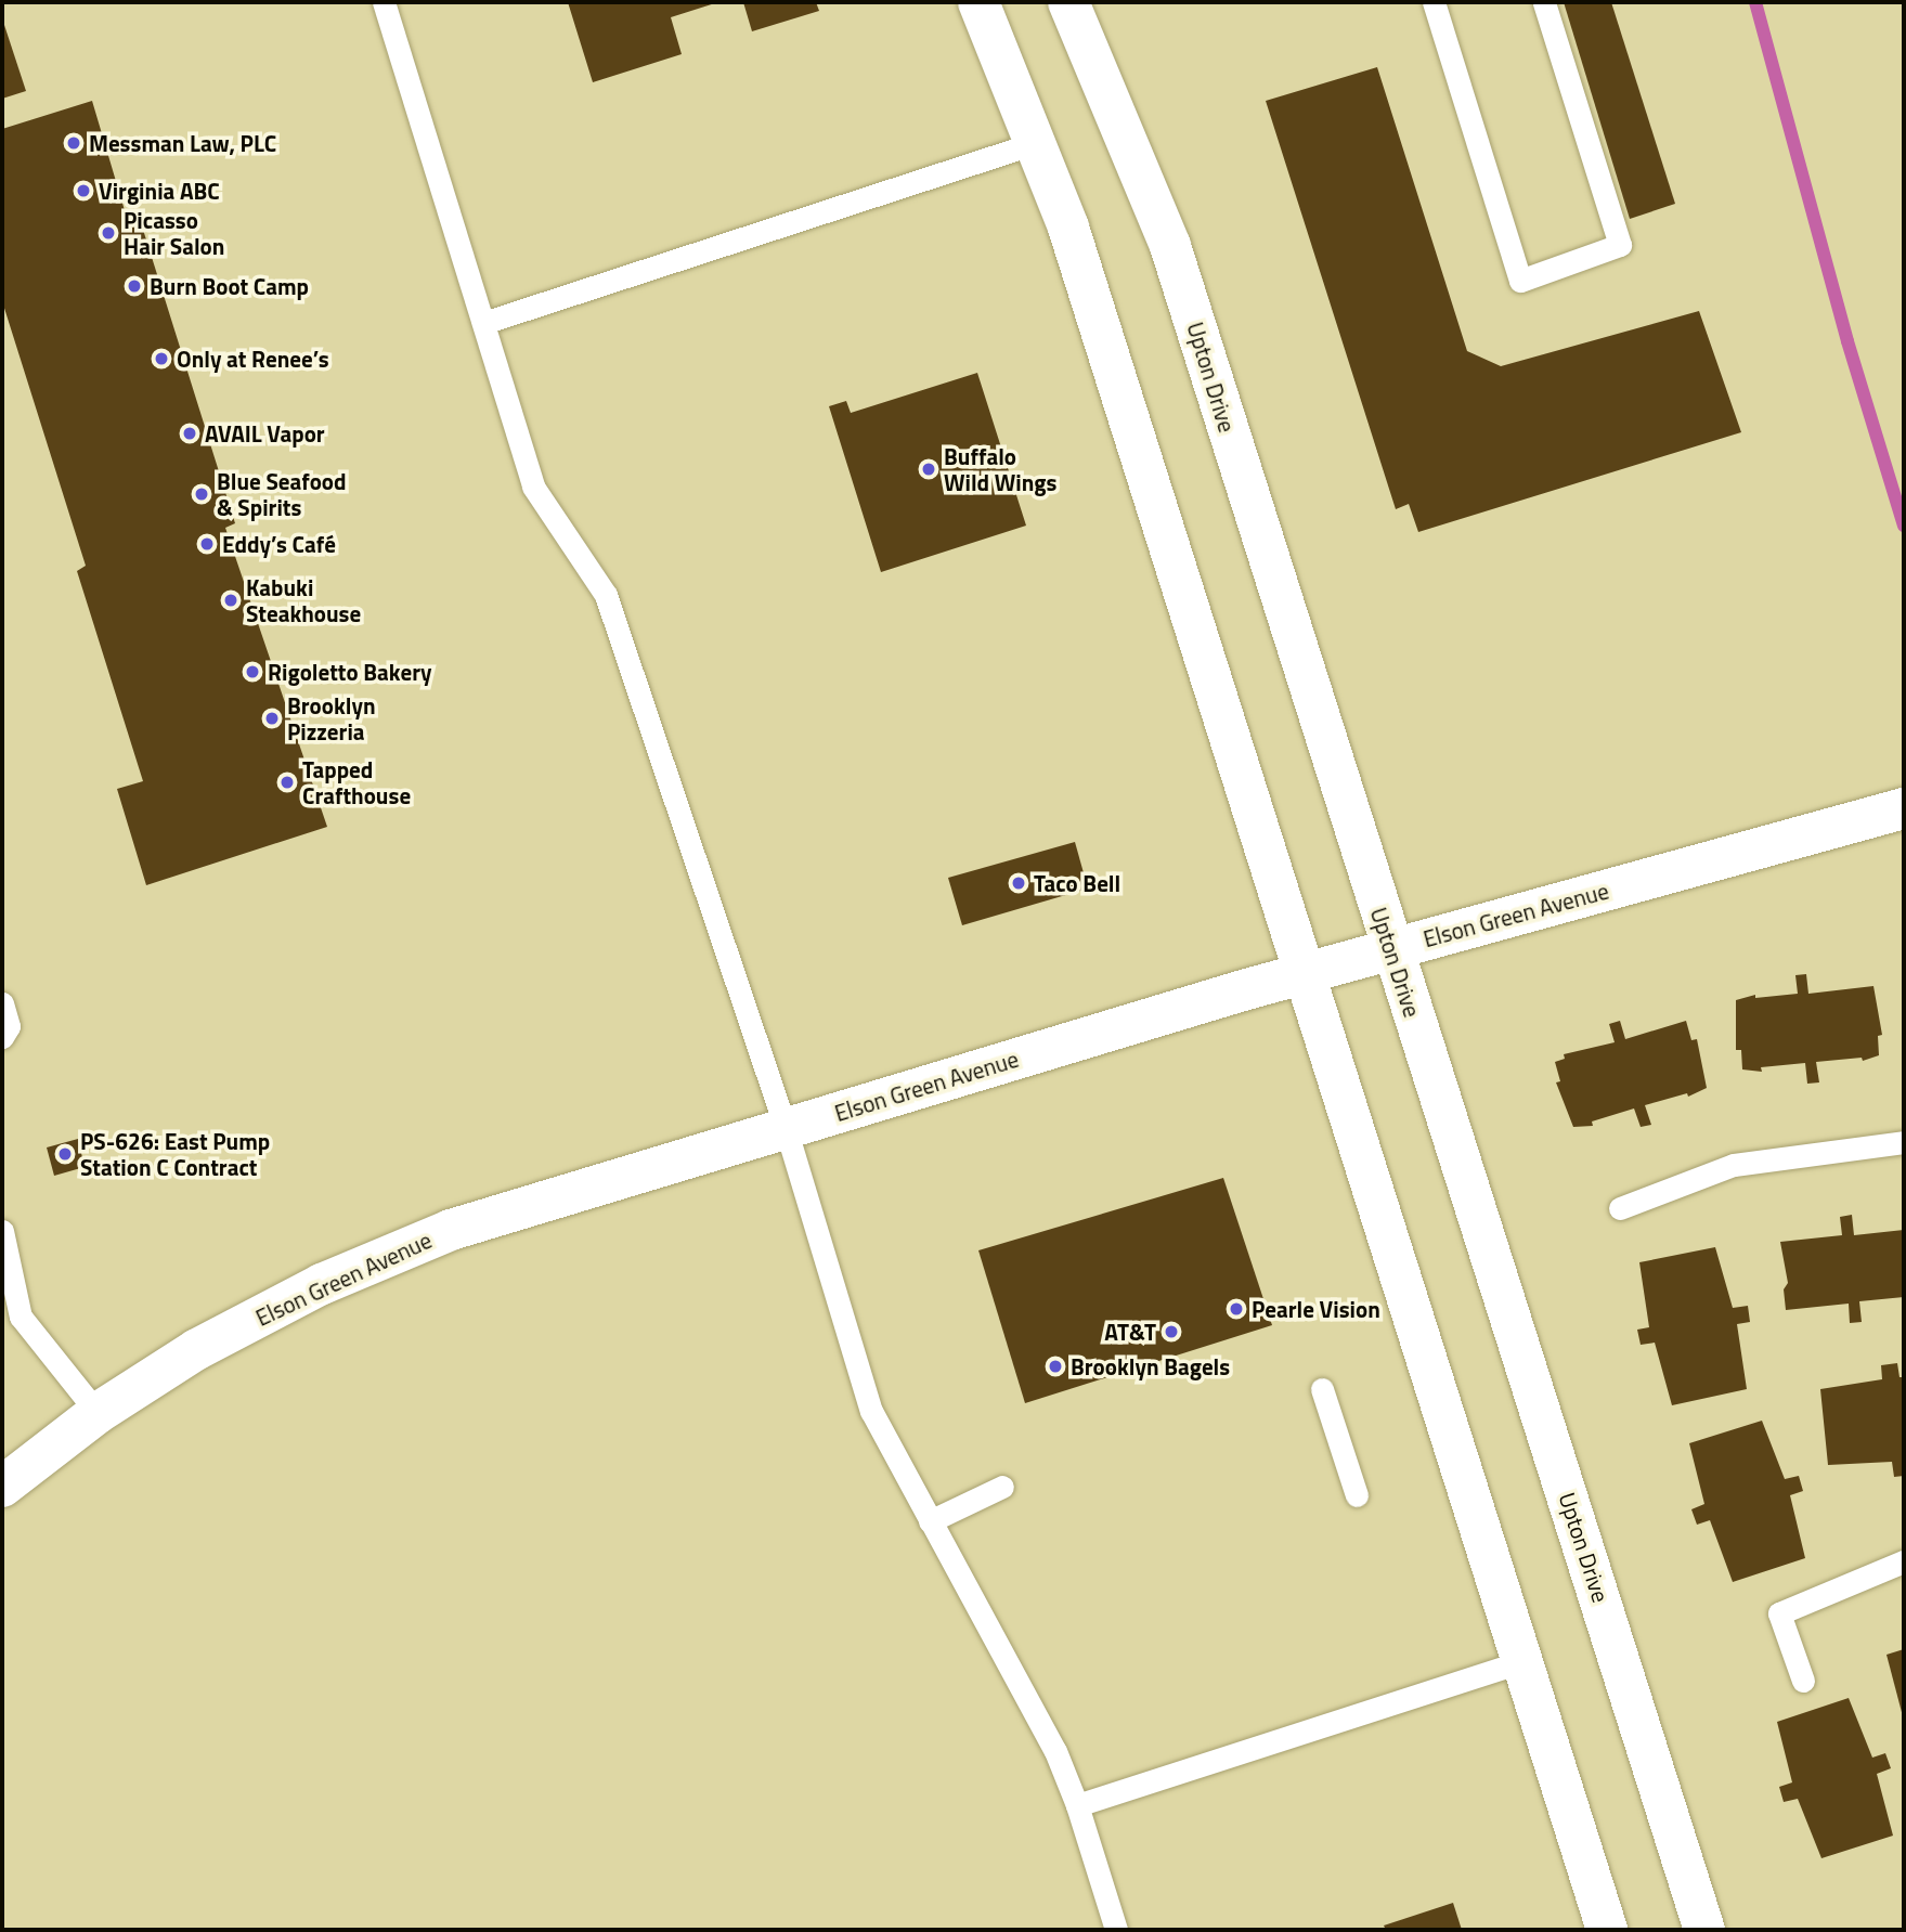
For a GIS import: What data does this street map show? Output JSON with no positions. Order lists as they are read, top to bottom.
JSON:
{
  "streets": {
    "main road": ["Upton Drive", "Elson Green Avenue"]
  },
  "crossings": [
    ["Upton Drive", "Elson Green Avenue"]
  ],
  "places": [
    "Messman Law, PLC",
    "Virginia ABC",
    "Picasso Hair Salon",
    "Burn Boot Camp",
    "Only at Renee’s",
    "AVAIL Vapor",
    "Buffalo Wild Wings",
    "Blue Seafood & Spirits",
    "Eddy’s Café",
    "Kabuki Steakhouse",
    "Rigoletto Bakery",
    "Brooklyn Pizzeria",
    "Tapped Crafthouse",
    "Taco Bell",
    "PS-626: East Pump Station C Contract",
    "Pearle Vision",
    "AT&T",
    "Brooklyn Bagels"
  ]
}
